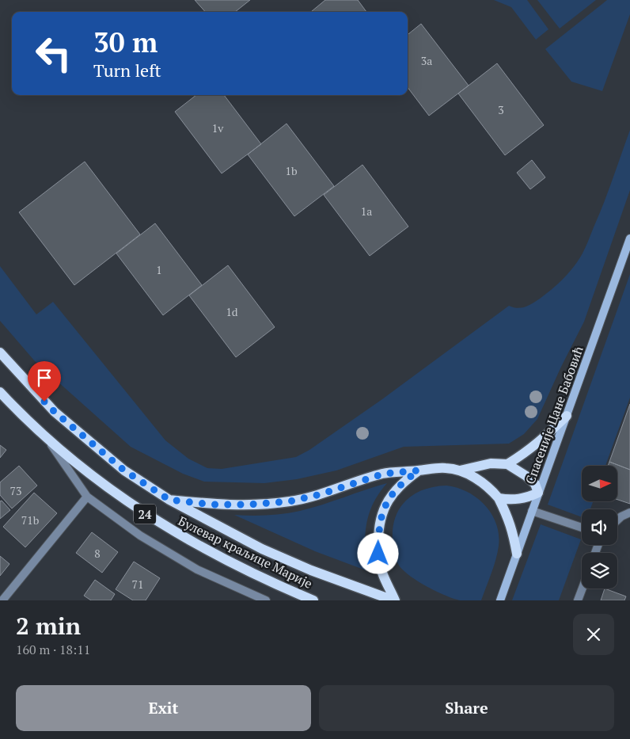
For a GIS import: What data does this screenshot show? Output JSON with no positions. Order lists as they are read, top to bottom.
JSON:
{
  "streets": {
    "main road": ["24", "Булевар краљице Марије"],
    "street": ["Спасеније Цане Бабовић"]
  },
  "house_numbers": [
    "3a",
    "3",
    "1v",
    "1b",
    "1a",
    "1",
    "1d",
    "73",
    "71b",
    "8",
    "71"
  ],
  "north": "right",
  "page": {
    "turn": ["30 m", "Turn left"],
    "heading": ["2 min", "160 m · 18:11"],
    "buttons": ["Exit", "Share"]
  }
}
